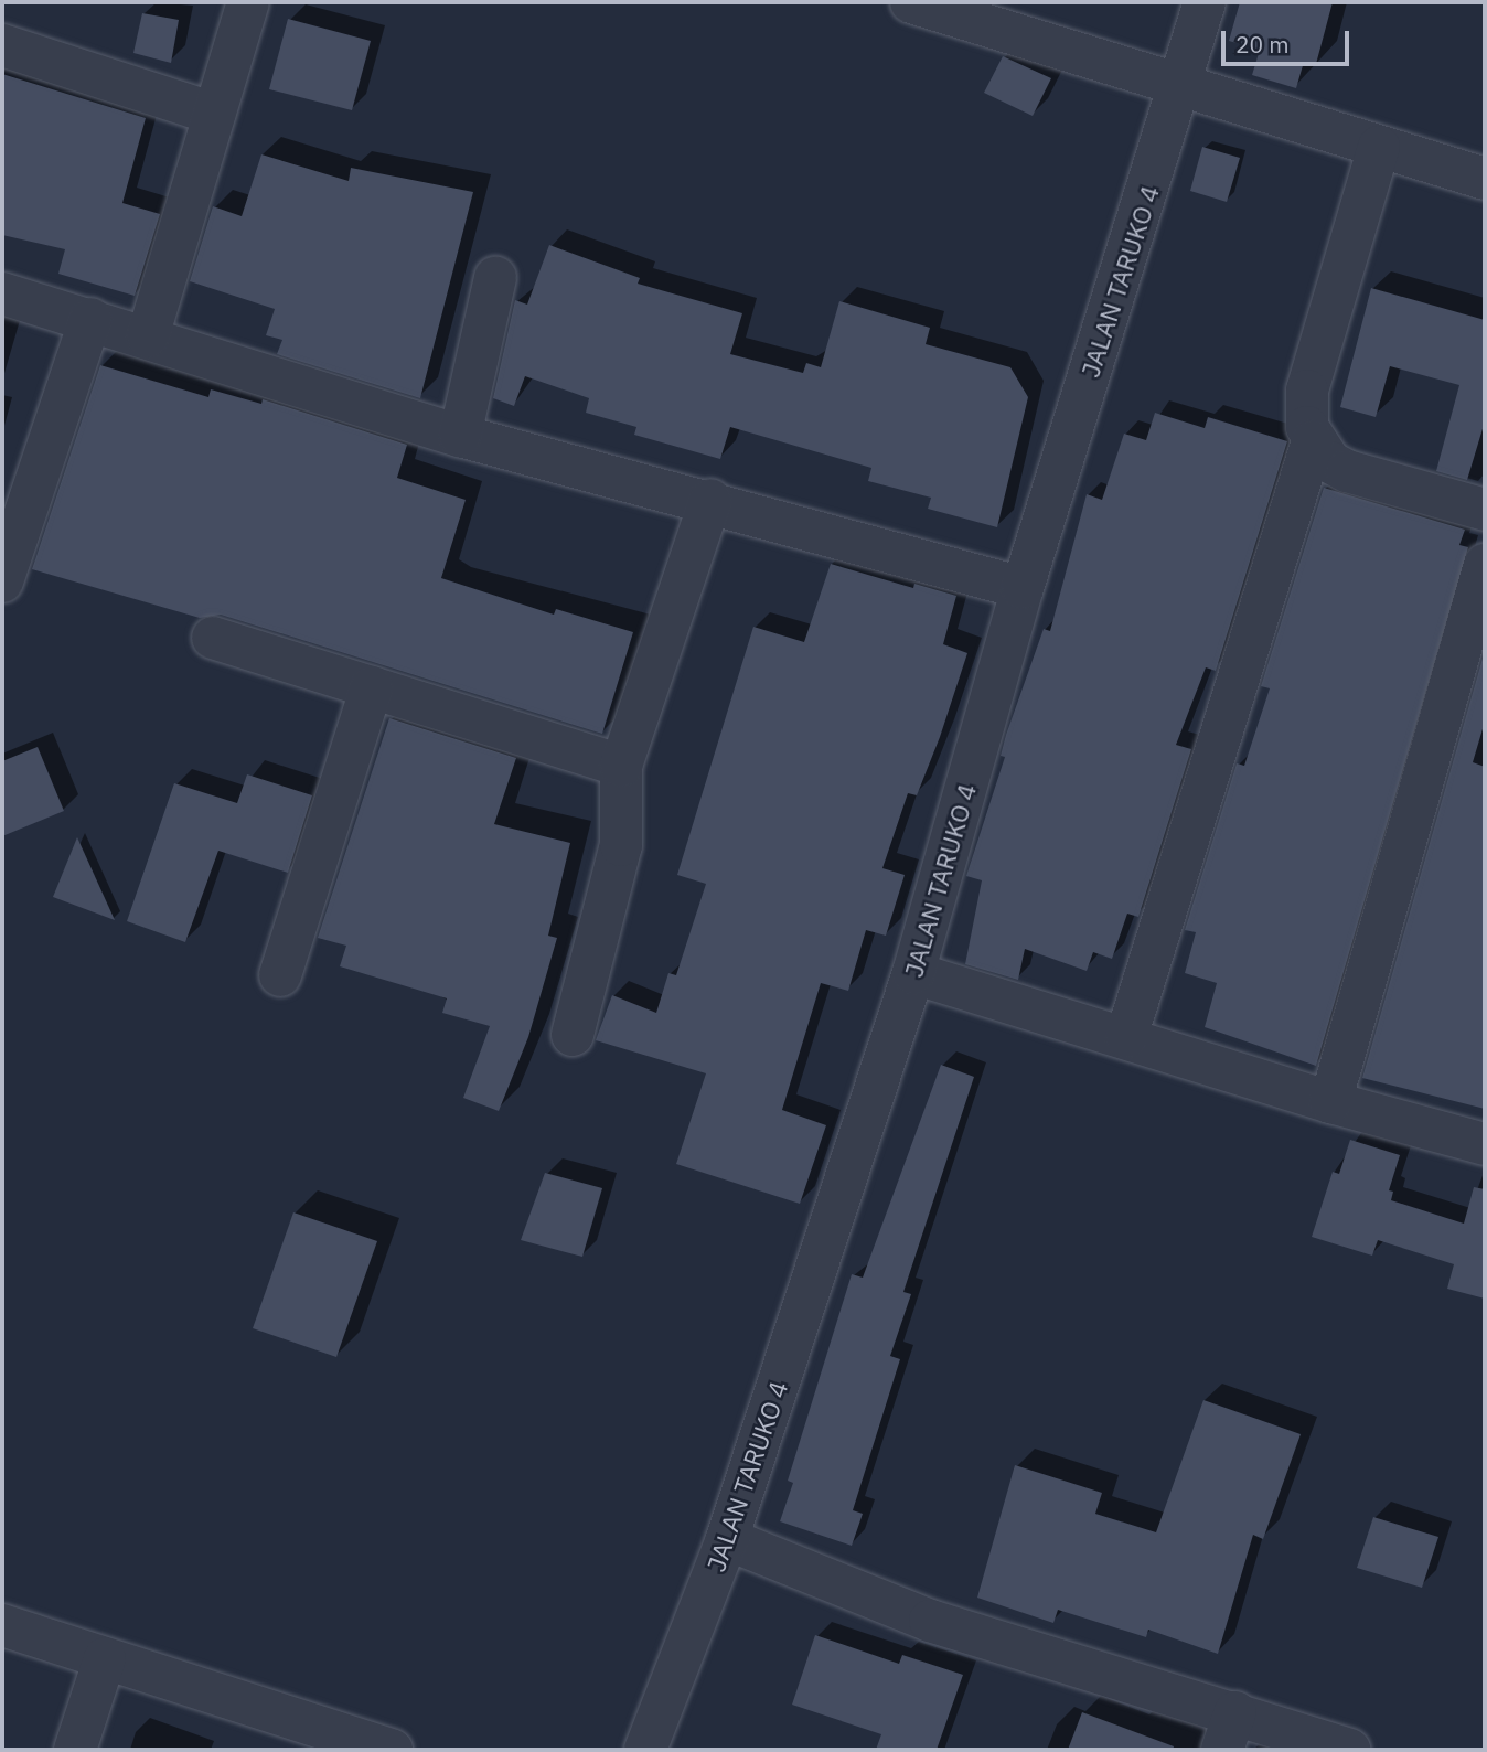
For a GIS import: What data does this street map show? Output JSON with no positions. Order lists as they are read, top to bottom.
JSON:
{
  "streets": {
    "street": ["JALAN TARUKO 4"]
  },
  "scale_bar": "20 m"
}
